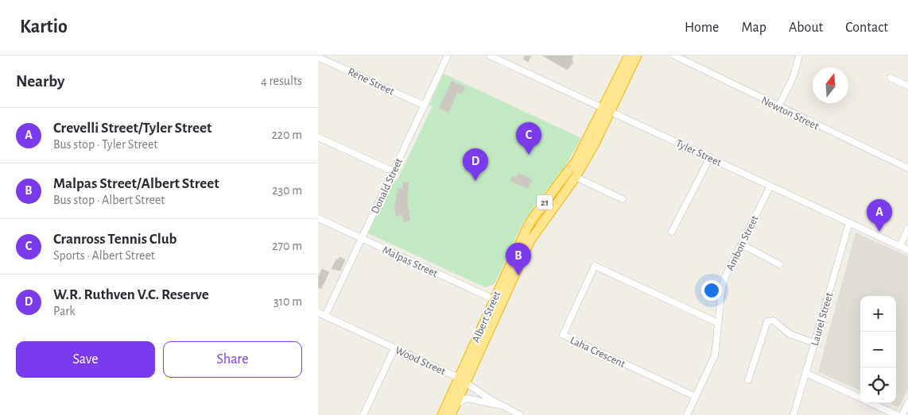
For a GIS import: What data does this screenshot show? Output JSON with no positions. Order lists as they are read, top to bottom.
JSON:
{
  "streets": {
    "highway": ["21", "Albert Street"],
    "street": [
      "Rene Street",
      "Newton Street",
      "Tyler Street",
      "Donald Street",
      "Ambon Street",
      "Malpas Street",
      "Laurel Street",
      "Laha Crescent",
      "Wood Street"
    ]
  },
  "crossings": [
    ["Rene Street", "Donald Street"],
    ["Tyler Street", "Ambon Street"],
    ["Tyler Street", "Albert Street"],
    ["Tyler Street", "Laurel Street"],
    ["Donald Street", "Malpas Street"],
    ["Donald Street", "Wood Street"],
    ["Ambon Street", "Laha Crescent"],
    ["Malpas Street", "Albert Street"],
    ["Albert Street", "Wood Street"]
  ],
  "north": "top",
  "page": {
    "header": "Kartio",
    "nav": [
      "Home",
      "Map",
      "About",
      "Contact"
    ],
    "heading": ["Nearby", "4 results"],
    "list": [
      {
        "mark": "A",
        "name": "Crevelli Street/Tyler Street",
        "note": "Bus stop · Tyler Street",
        "value": "220 m"
      },
      {
        "mark": "B",
        "name": "Malpas Street/Albert Street",
        "note": "Bus stop · Albert Street",
        "value": "230 m"
      },
      {
        "mark": "C",
        "name": "Cranross Tennis Club",
        "note": "Sports · Albert Street",
        "value": "270 m"
      },
      {
        "mark": "D",
        "name": "W.R. Ruthven V.C. Reserve",
        "note": "Park",
        "value": "310 m"
      }
    ],
    "pins": [
      "C",
      "D",
      "A",
      "B"
    ],
    "map_buttons": ["+", "−"],
    "buttons": ["Save", "Share"]
  }
}
